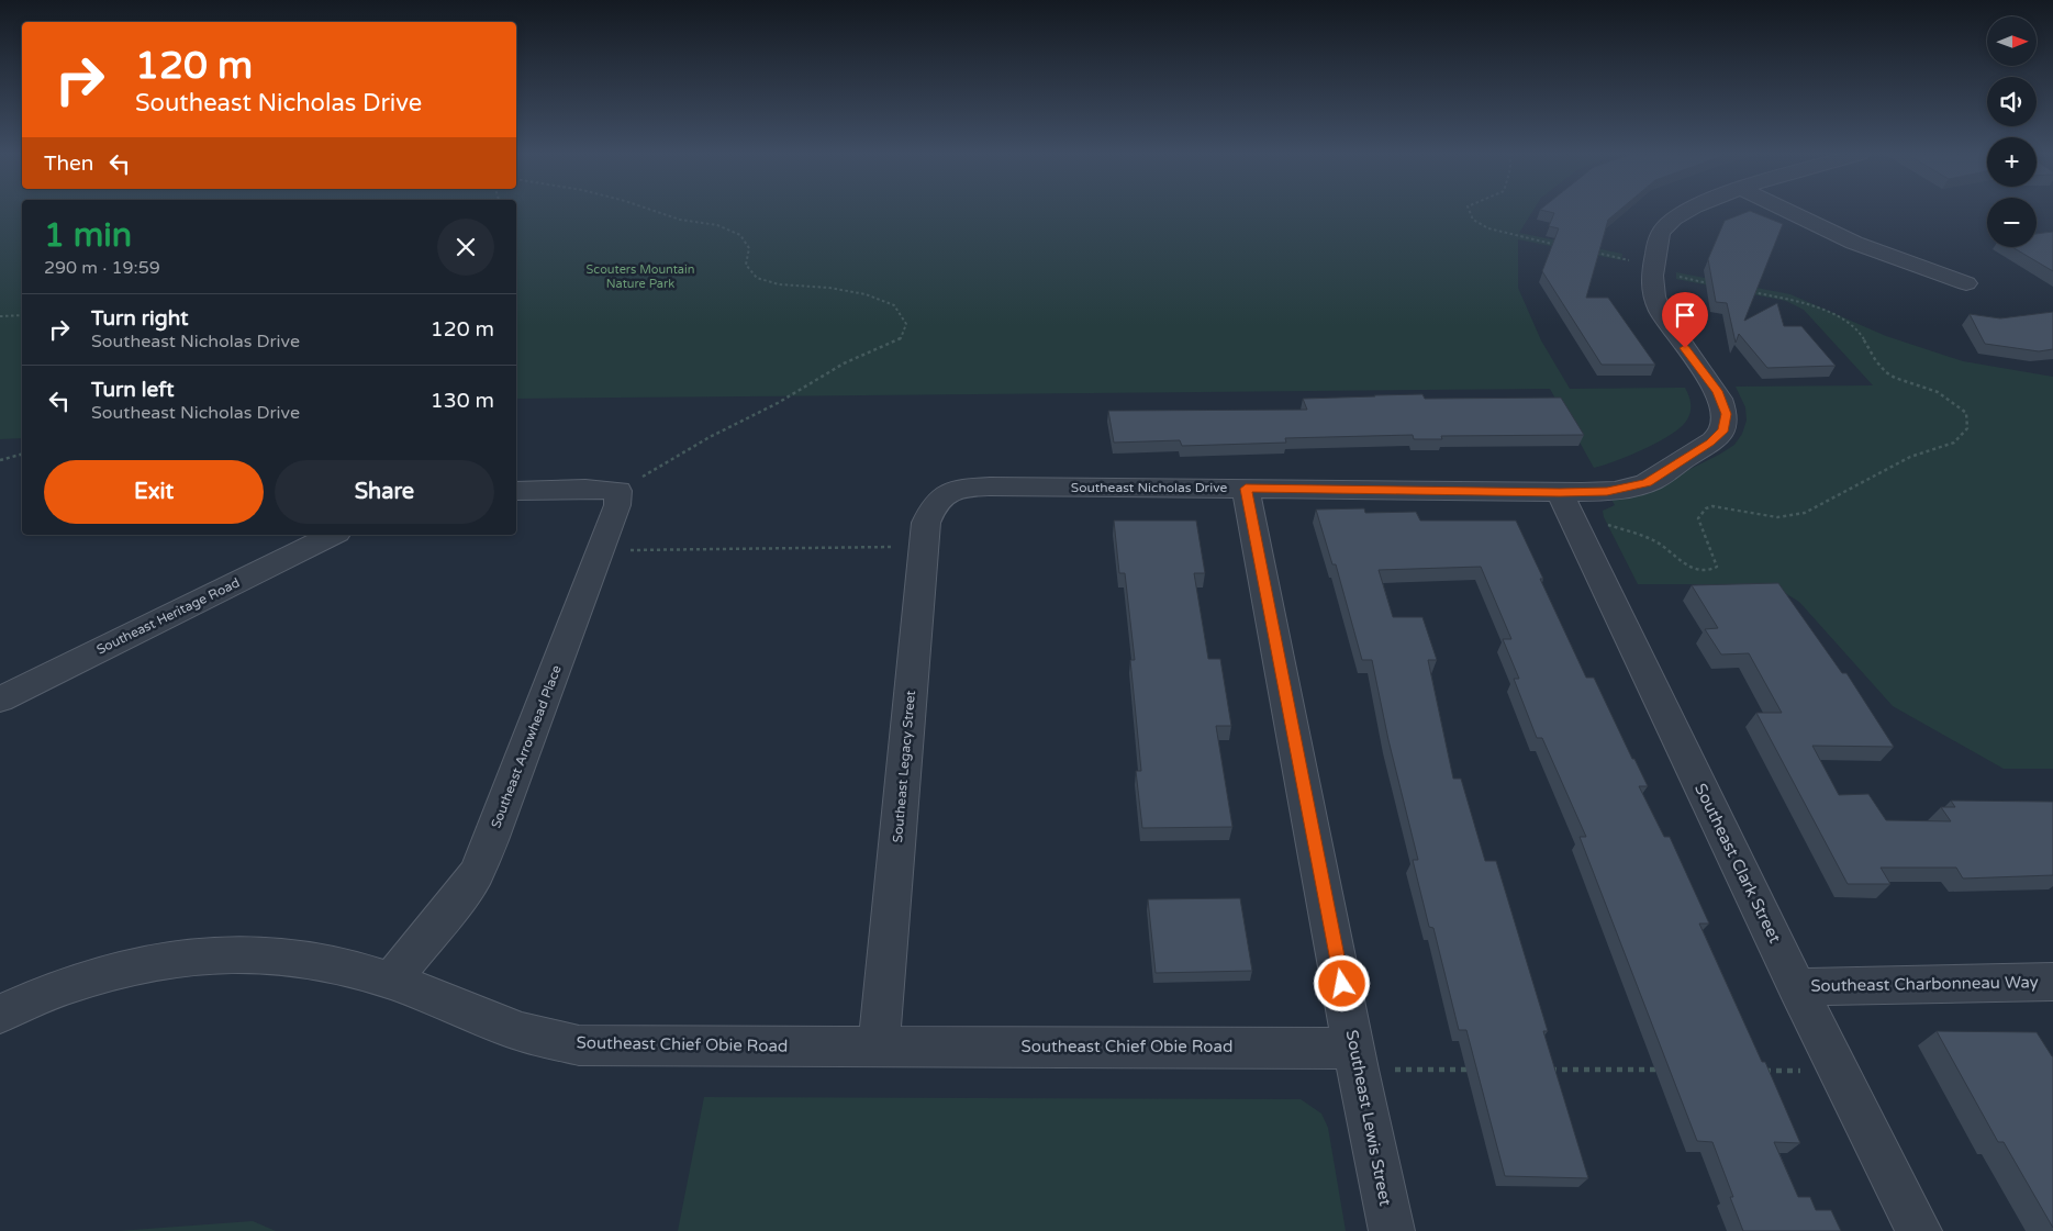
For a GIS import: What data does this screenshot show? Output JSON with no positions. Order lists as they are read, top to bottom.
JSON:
{
  "streets": {
    "street": [
      "Southeast Nicholas Drive",
      "Southeast Heritage Road",
      "Southeast Arrowhead Place",
      "Southeast Legacy Street",
      "Southeast Clark Street",
      "Southeast Charbonneau Way",
      "Southeast Chief Obie Road",
      "Southeast Lewis Street"
    ]
  },
  "crossings": [
    ["Southeast Nicholas Drive", "Southeast Legacy Street"],
    ["Southeast Nicholas Drive", "Southeast Clark Street"],
    ["Southeast Nicholas Drive", "Southeast Lewis Street"],
    ["Southeast Arrowhead Place", "Southeast Chief Obie Road"],
    ["Southeast Legacy Street", "Southeast Chief Obie Road"],
    ["Southeast Clark Street", "Southeast Charbonneau Way"],
    ["Southeast Chief Obie Road", "Southeast Lewis Street"]
  ],
  "parks": ["Scouters Mountain Nature Park"],
  "north": "right",
  "page": {
    "map_buttons": ["+", "−"],
    "turn": ["120 m", "Southeast Nicholas Drive"],
    "then": "Then",
    "heading": ["1 min", "290 m · 19:59"],
    "list": [
      {
        "name": "Turn right",
        "note": "Southeast Nicholas Drive",
        "value": "120 m"
      },
      {
        "name": "Turn left",
        "note": "Southeast Nicholas Drive",
        "value": "130 m"
      }
    ],
    "buttons": ["Exit", "Share"]
  }
}
